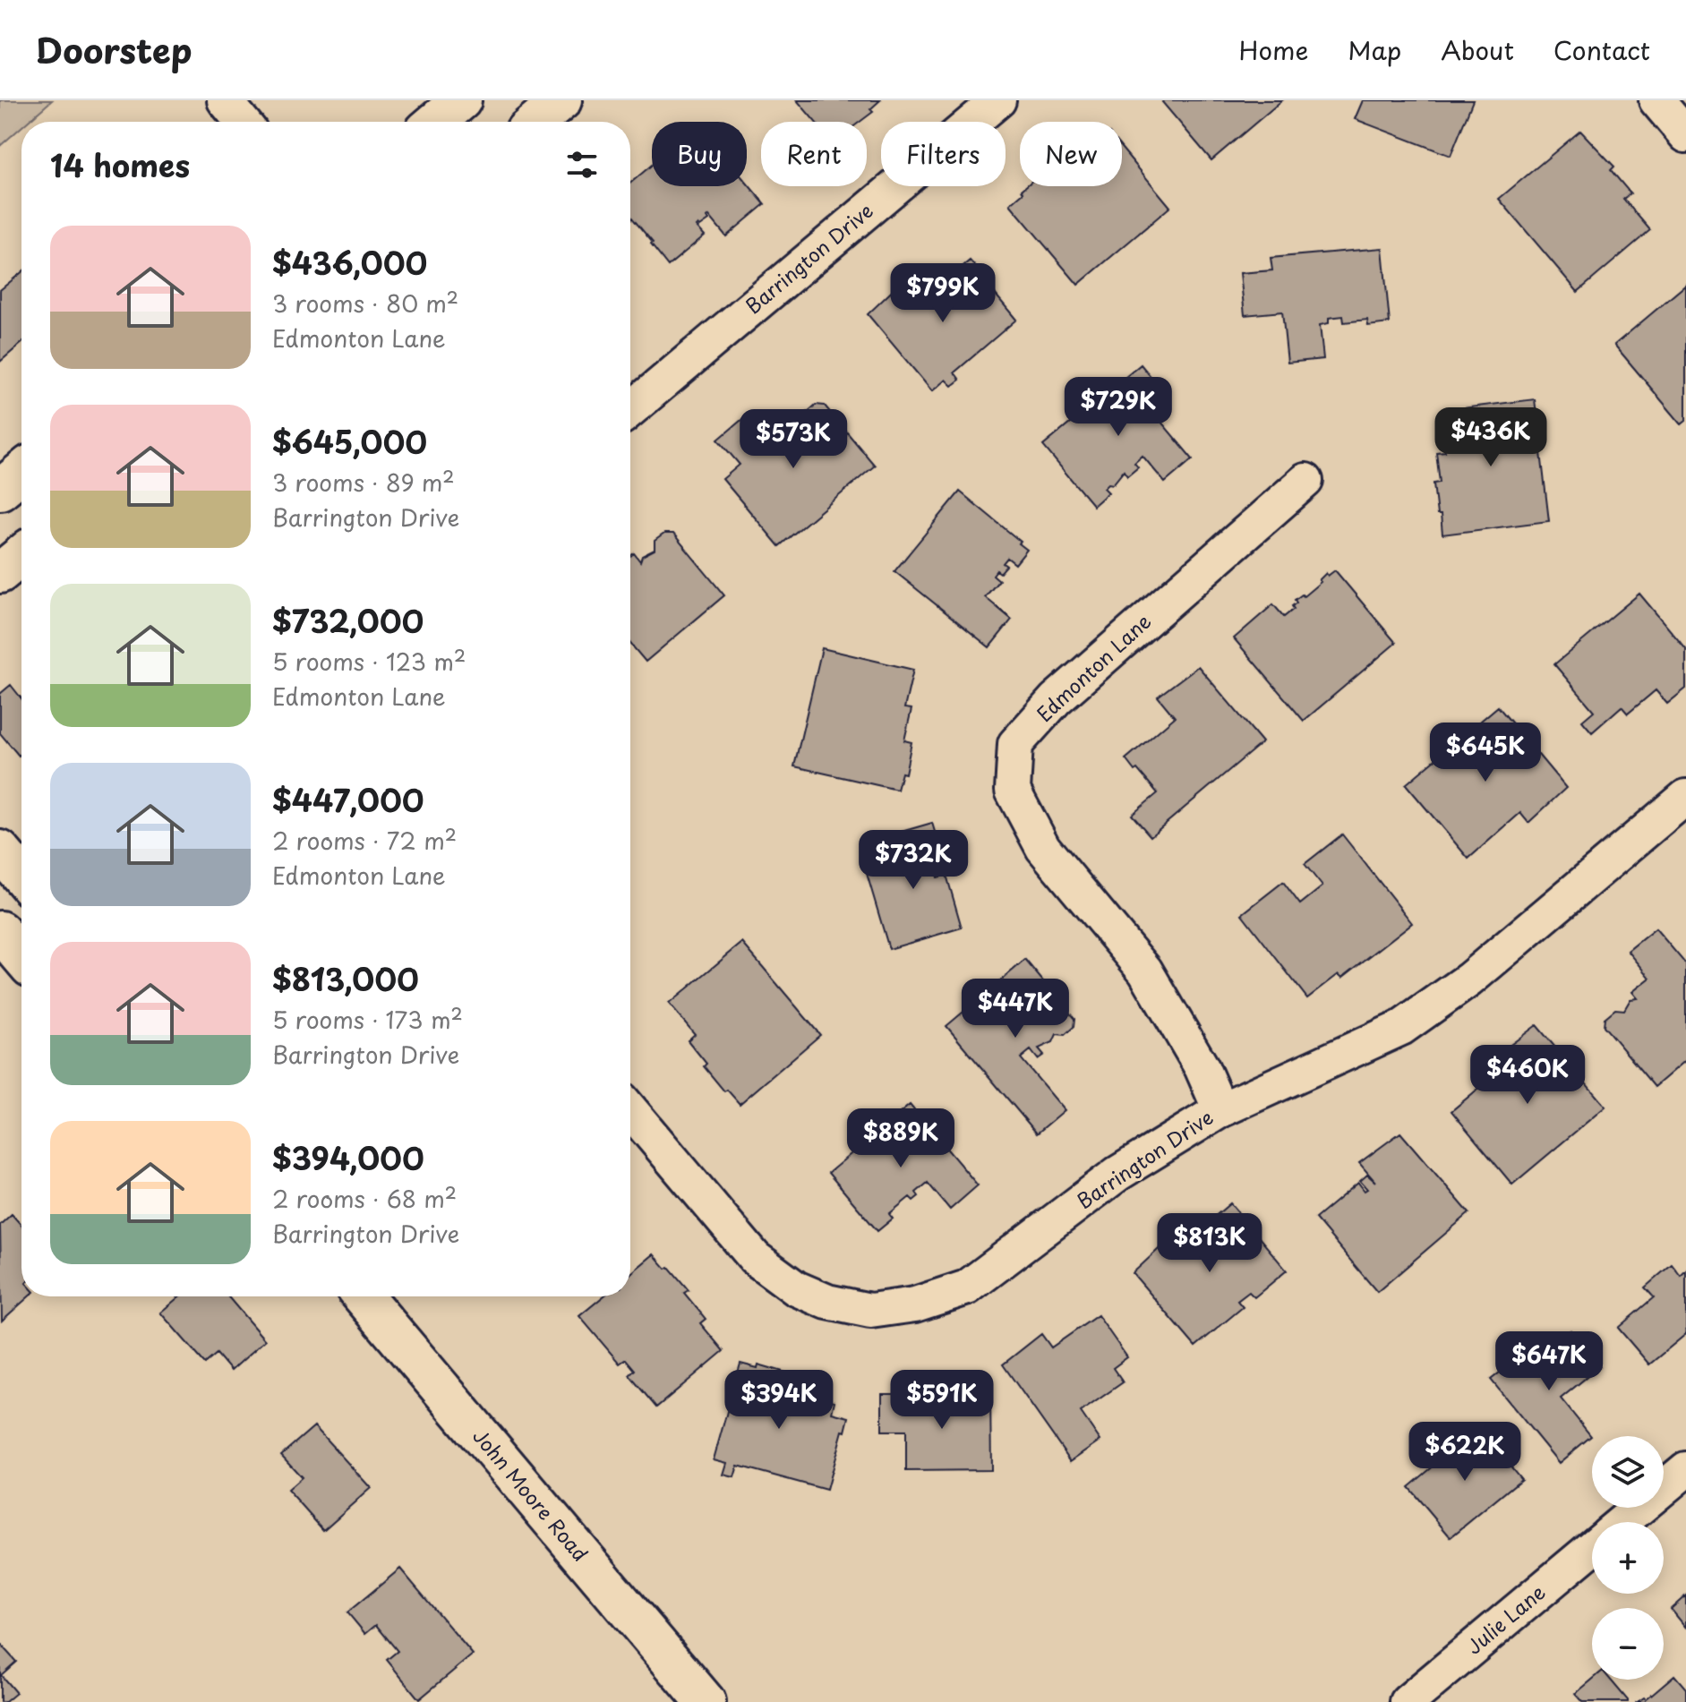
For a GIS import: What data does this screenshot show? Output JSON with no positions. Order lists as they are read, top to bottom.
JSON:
{
  "streets": {
    "street": [
      "Barrington Drive",
      "Edmonton Lane",
      "John Moore Road",
      "Julie Lane"
    ]
  },
  "crossings": [
    ["Barrington Drive", "Edmonton Lane"]
  ],
  "page": {
    "header": "Doorstep",
    "nav": [
      "Home",
      "Map",
      "About",
      "Contact"
    ],
    "chip": [
      "Buy",
      "Rent",
      "Filters",
      "New"
    ],
    "heading": "14 homes",
    "list": [
      {
        "name": "$436,000",
        "note": "3 rooms · 80 m² · Edmonton Lane"
      },
      {
        "name": "$645,000",
        "note": "3 rooms · 89 m² · Barrington Drive"
      },
      {
        "name": "$732,000",
        "note": "5 rooms · 123 m² · Edmonton Lane"
      },
      {
        "name": "$447,000",
        "note": "2 rooms · 72 m² · Edmonton Lane"
      },
      {
        "name": "$813,000",
        "note": "5 rooms · 173 m² · Barrington Drive"
      },
      {
        "name": "$394,000",
        "note": "2 rooms · 68 m² · Barrington Drive"
      }
    ],
    "price": [
      "$799K",
      "$729K",
      "$436K",
      "$573K",
      "$645K",
      "$732K",
      "$447K",
      "$460K",
      "$889K",
      "$813K",
      "$647K",
      "$394K",
      "$591K",
      "$622K"
    ],
    "map_buttons": ["+", "−"]
  }
}
